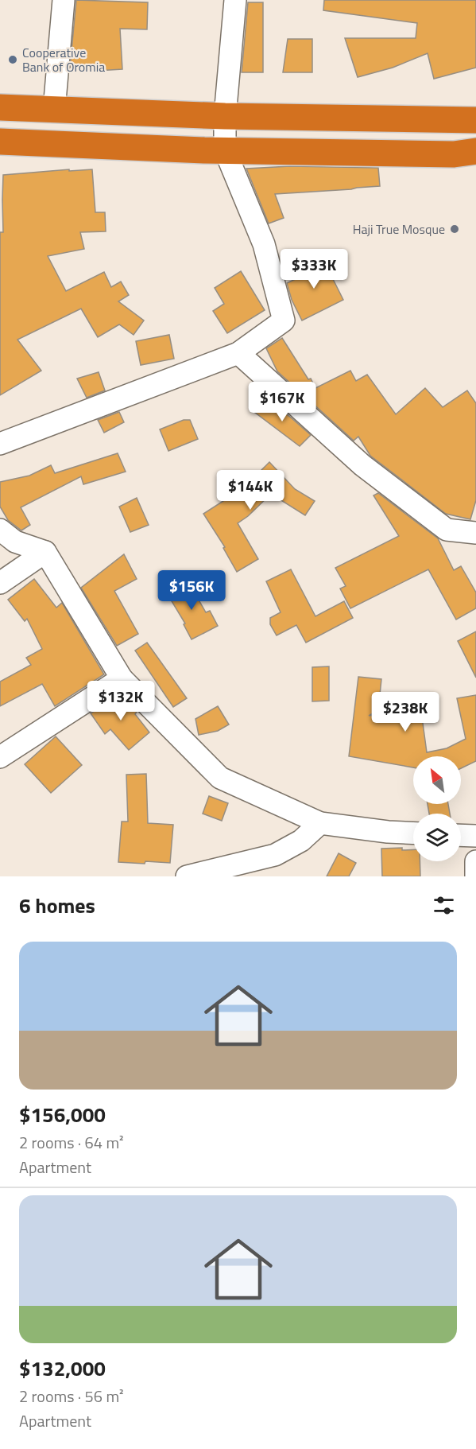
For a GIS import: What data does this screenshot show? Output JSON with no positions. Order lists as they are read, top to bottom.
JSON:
{
  "places": ["Cooperative Bank of Oromia", "Haji True Mosque"],
  "north": "top left",
  "page": {
    "price": [
      "$333K",
      "$167K",
      "$144K",
      "$156K",
      "$132K",
      "$238K"
    ],
    "heading": "6 homes",
    "list": [
      {
        "name": "$156,000",
        "note": "2 rooms · 64 m² · Apartment"
      },
      {
        "name": "$132,000",
        "note": "2 rooms · 56 m² · Apartment"
      }
    ]
  }
}
